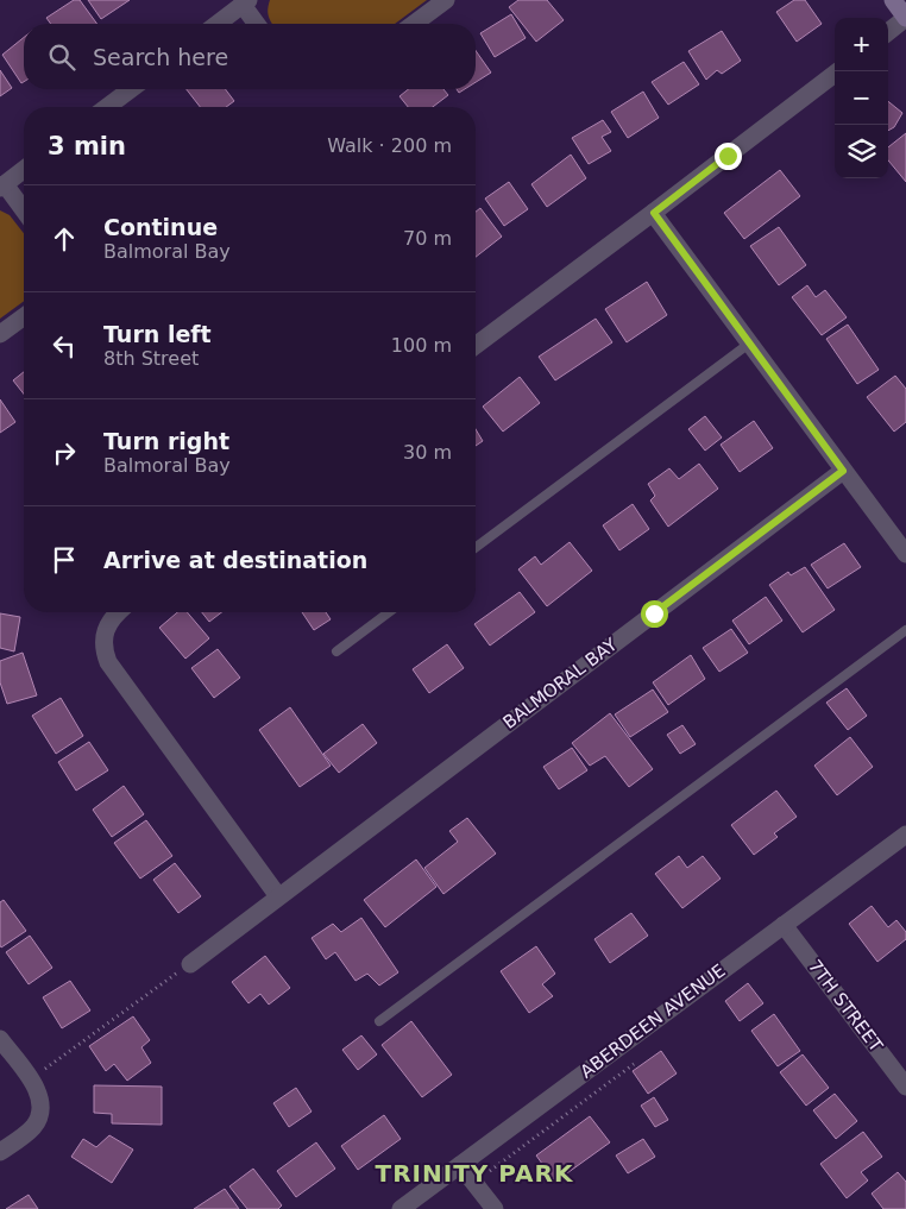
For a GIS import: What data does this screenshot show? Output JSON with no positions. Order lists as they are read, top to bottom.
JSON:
{
  "streets": {
    "street": ["BALMORAL BAY", "7TH STREET", "ABERDEEN AVENUE"]
  },
  "crossings": [
    ["7TH STREET", "ABERDEEN AVENUE"]
  ],
  "districts": ["TRINITY PARK"],
  "page": {
    "map_buttons": ["+", "−"],
    "search": "Search here",
    "heading": ["3 min", "Walk · 200 m"],
    "list": [
      ["Continue", "Balmoral Bay", "70 m"],
      ["Turn left", "8th Street", "100 m"],
      ["Turn right", "Balmoral Bay", "30 m"],
      "Arrive at destination"
    ]
  }
}
